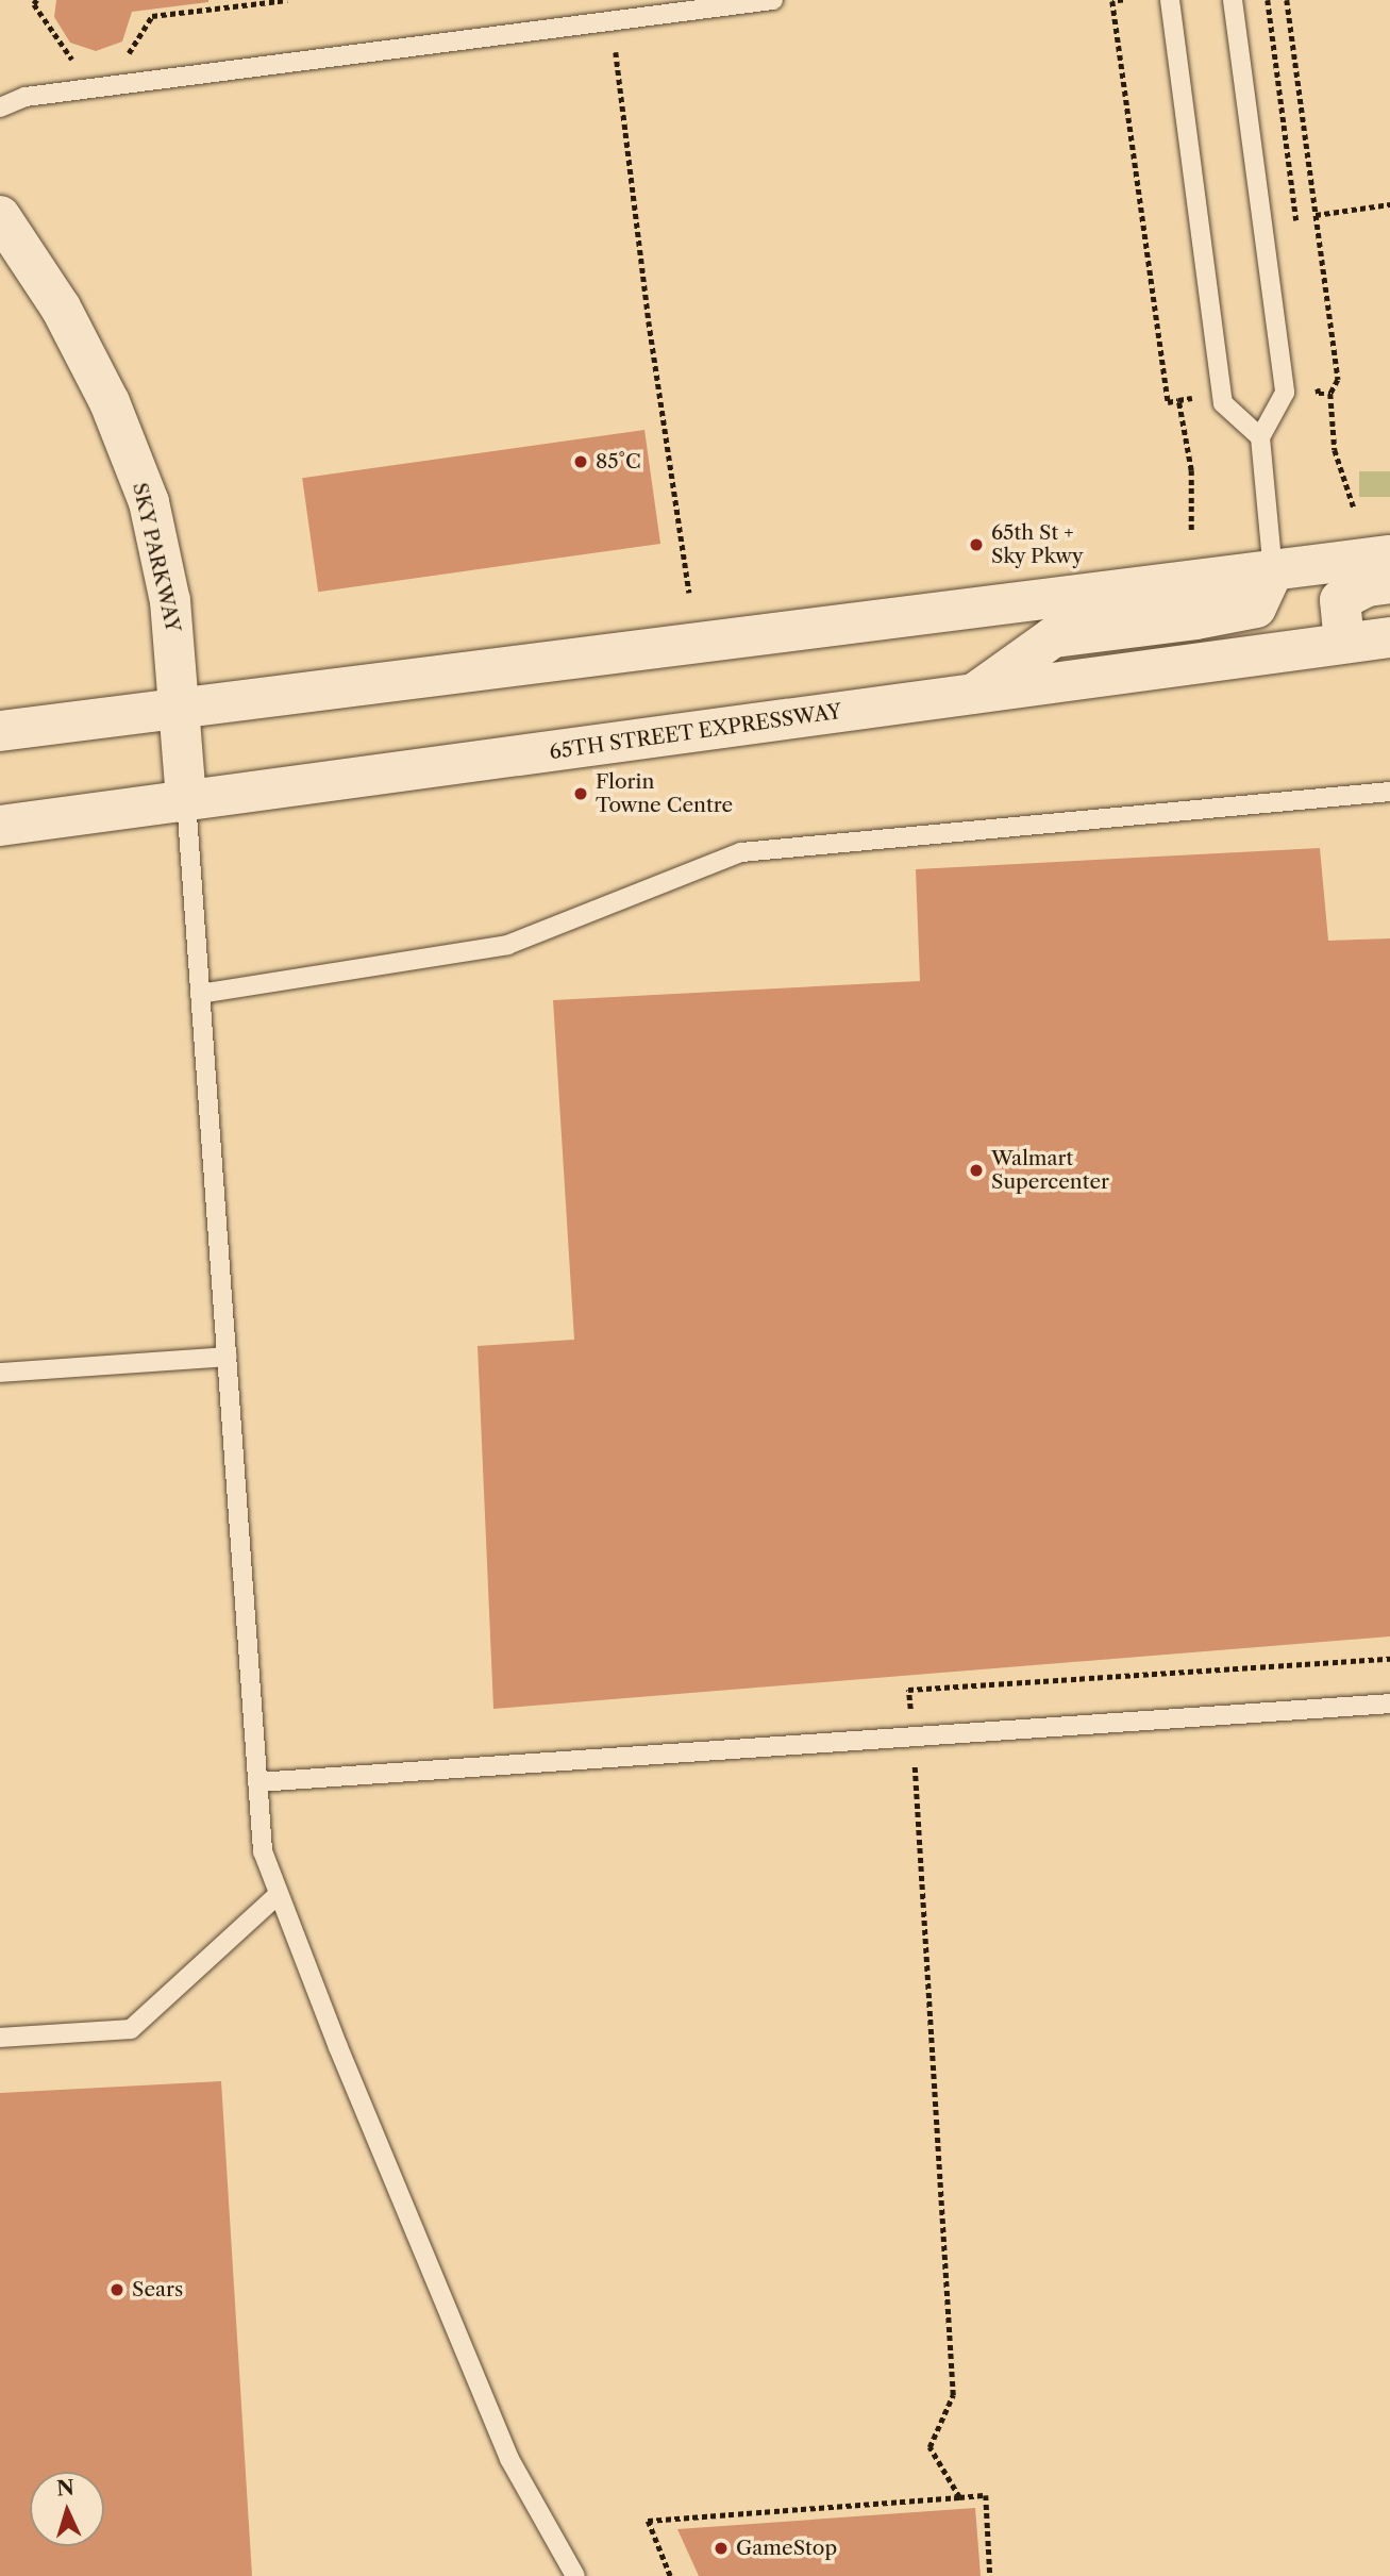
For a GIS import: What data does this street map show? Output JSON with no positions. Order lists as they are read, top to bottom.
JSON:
{
  "streets": {
    "main road": ["SKY PARKWAY", "65TH STREET EXPRESSWAY"]
  },
  "crossings": [
    ["SKY PARKWAY", "65TH STREET EXPRESSWAY"]
  ],
  "places": [
    "85°C",
    "65th St + Sky Pkwy",
    "Florin Towne Centre",
    "Walmart Supercenter",
    "Sears",
    "GameStop"
  ],
  "north": "top"
}
